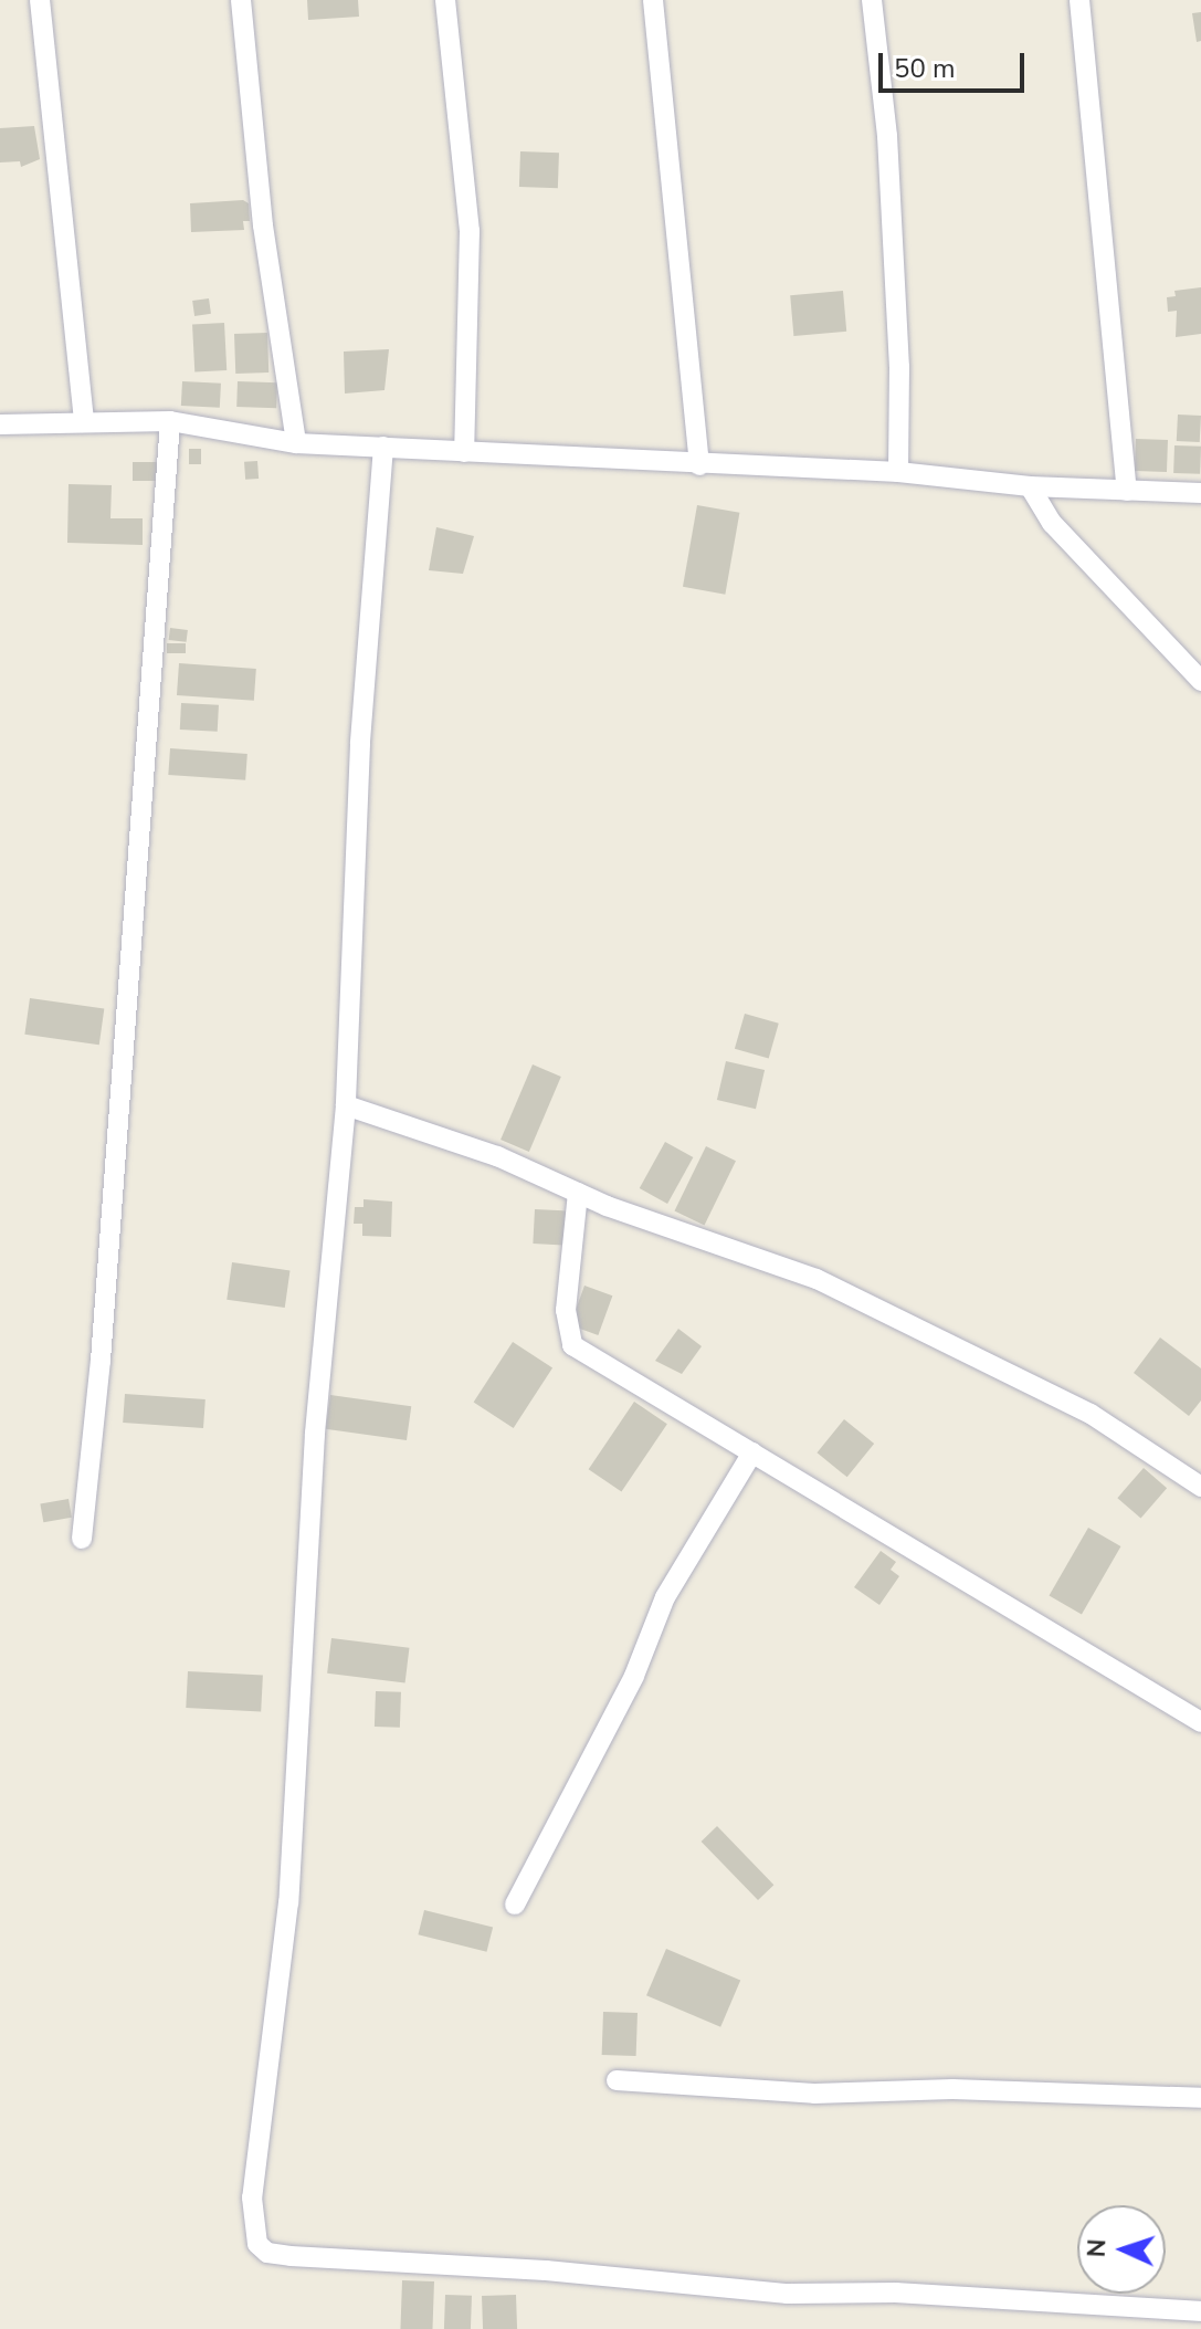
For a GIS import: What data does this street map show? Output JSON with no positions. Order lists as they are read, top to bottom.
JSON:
{
  "scale_bar": "50 m",
  "north": "left"
}
